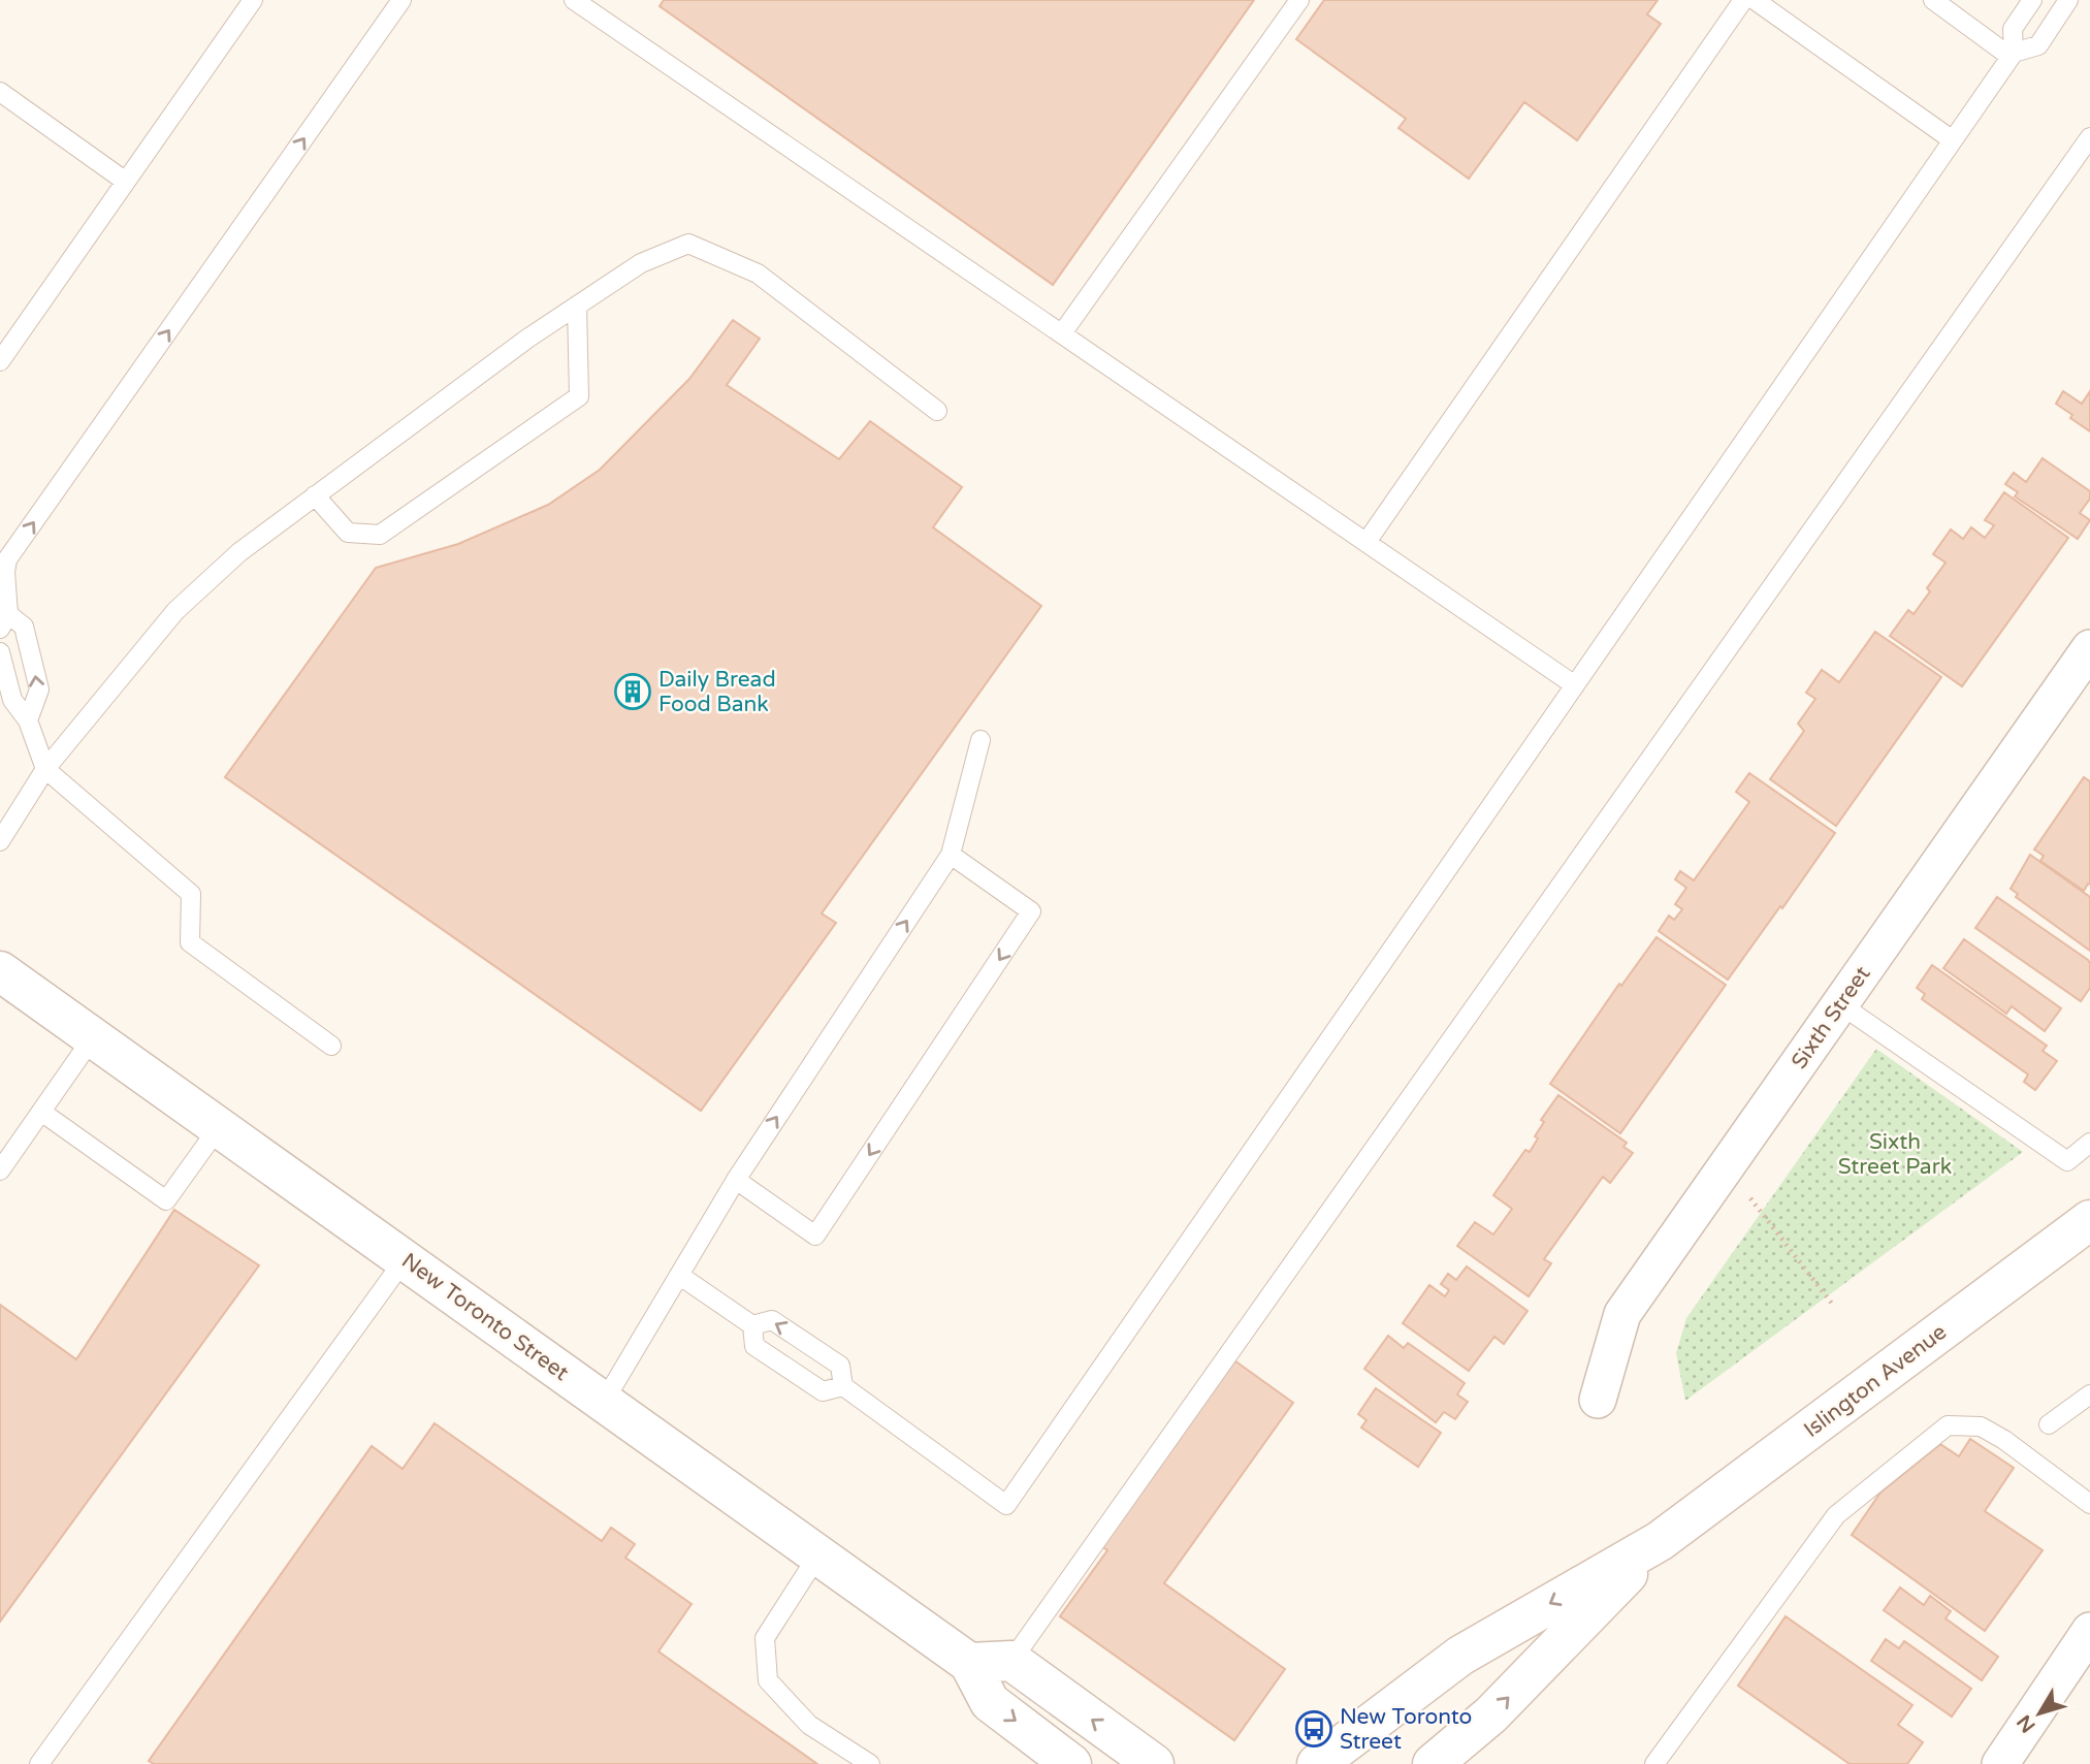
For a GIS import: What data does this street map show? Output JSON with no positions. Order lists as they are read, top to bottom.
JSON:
{
  "streets": {
    "street": ["Sixth Street", "New Toronto Street", "Islington Avenue"]
  },
  "parks": ["Sixth Street Park"],
  "places": {
    "building": ["Daily Bread Food Bank"],
    "bus stop": ["New Toronto Street"]
  },
  "north": "bottom left"
}
